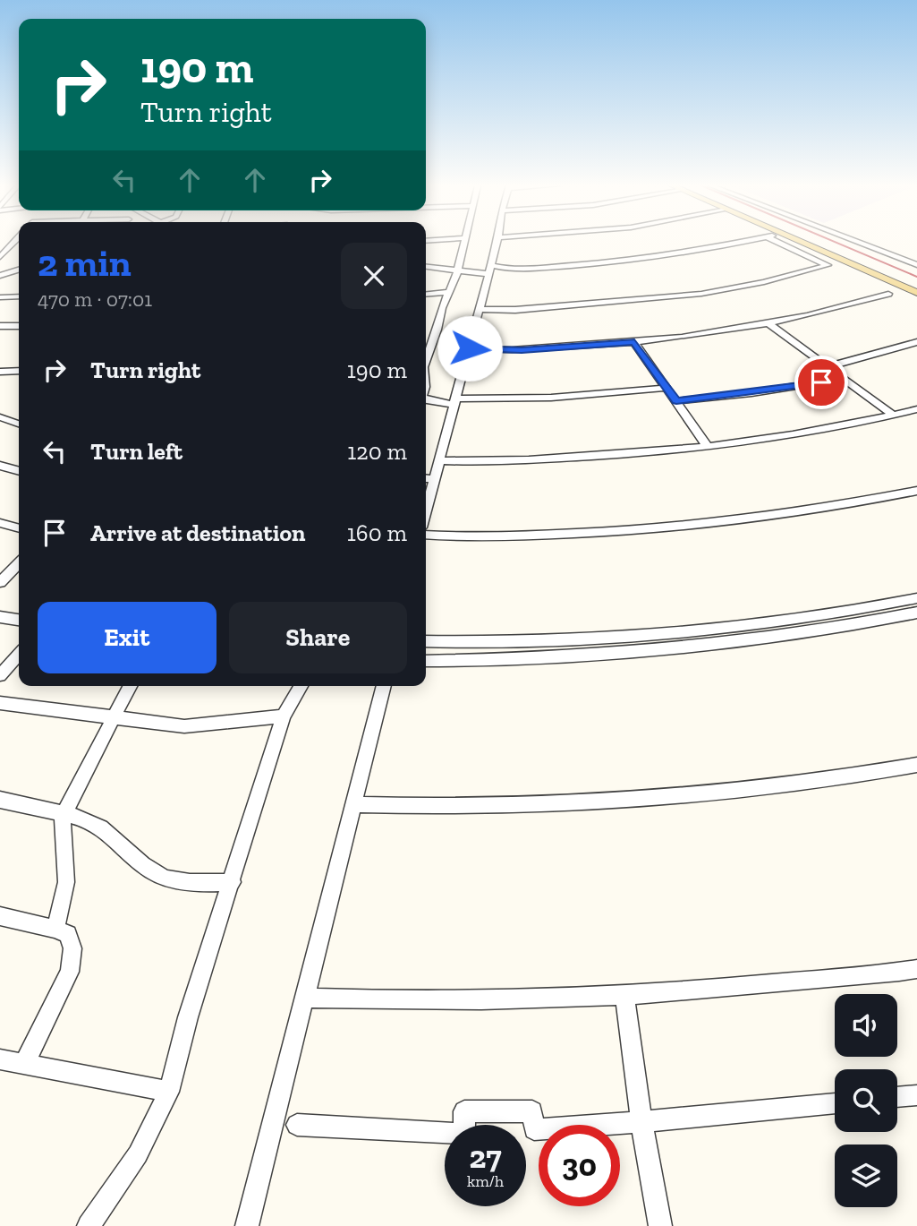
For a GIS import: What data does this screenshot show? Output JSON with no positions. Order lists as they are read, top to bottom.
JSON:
{
  "page": {
    "turn": ["190 m", "Turn right"],
    "heading": ["2 min", "470 m · 07:01"],
    "list": [
      {
        "name": "Turn right",
        "value": "190 m"
      },
      {
        "name": "Turn left",
        "value": "120 m"
      },
      {
        "name": "Arrive at destination",
        "value": "160 m"
      }
    ],
    "buttons": ["Exit", "Share"],
    "speed": "27 km/h",
    "limit": "30"
  }
}
